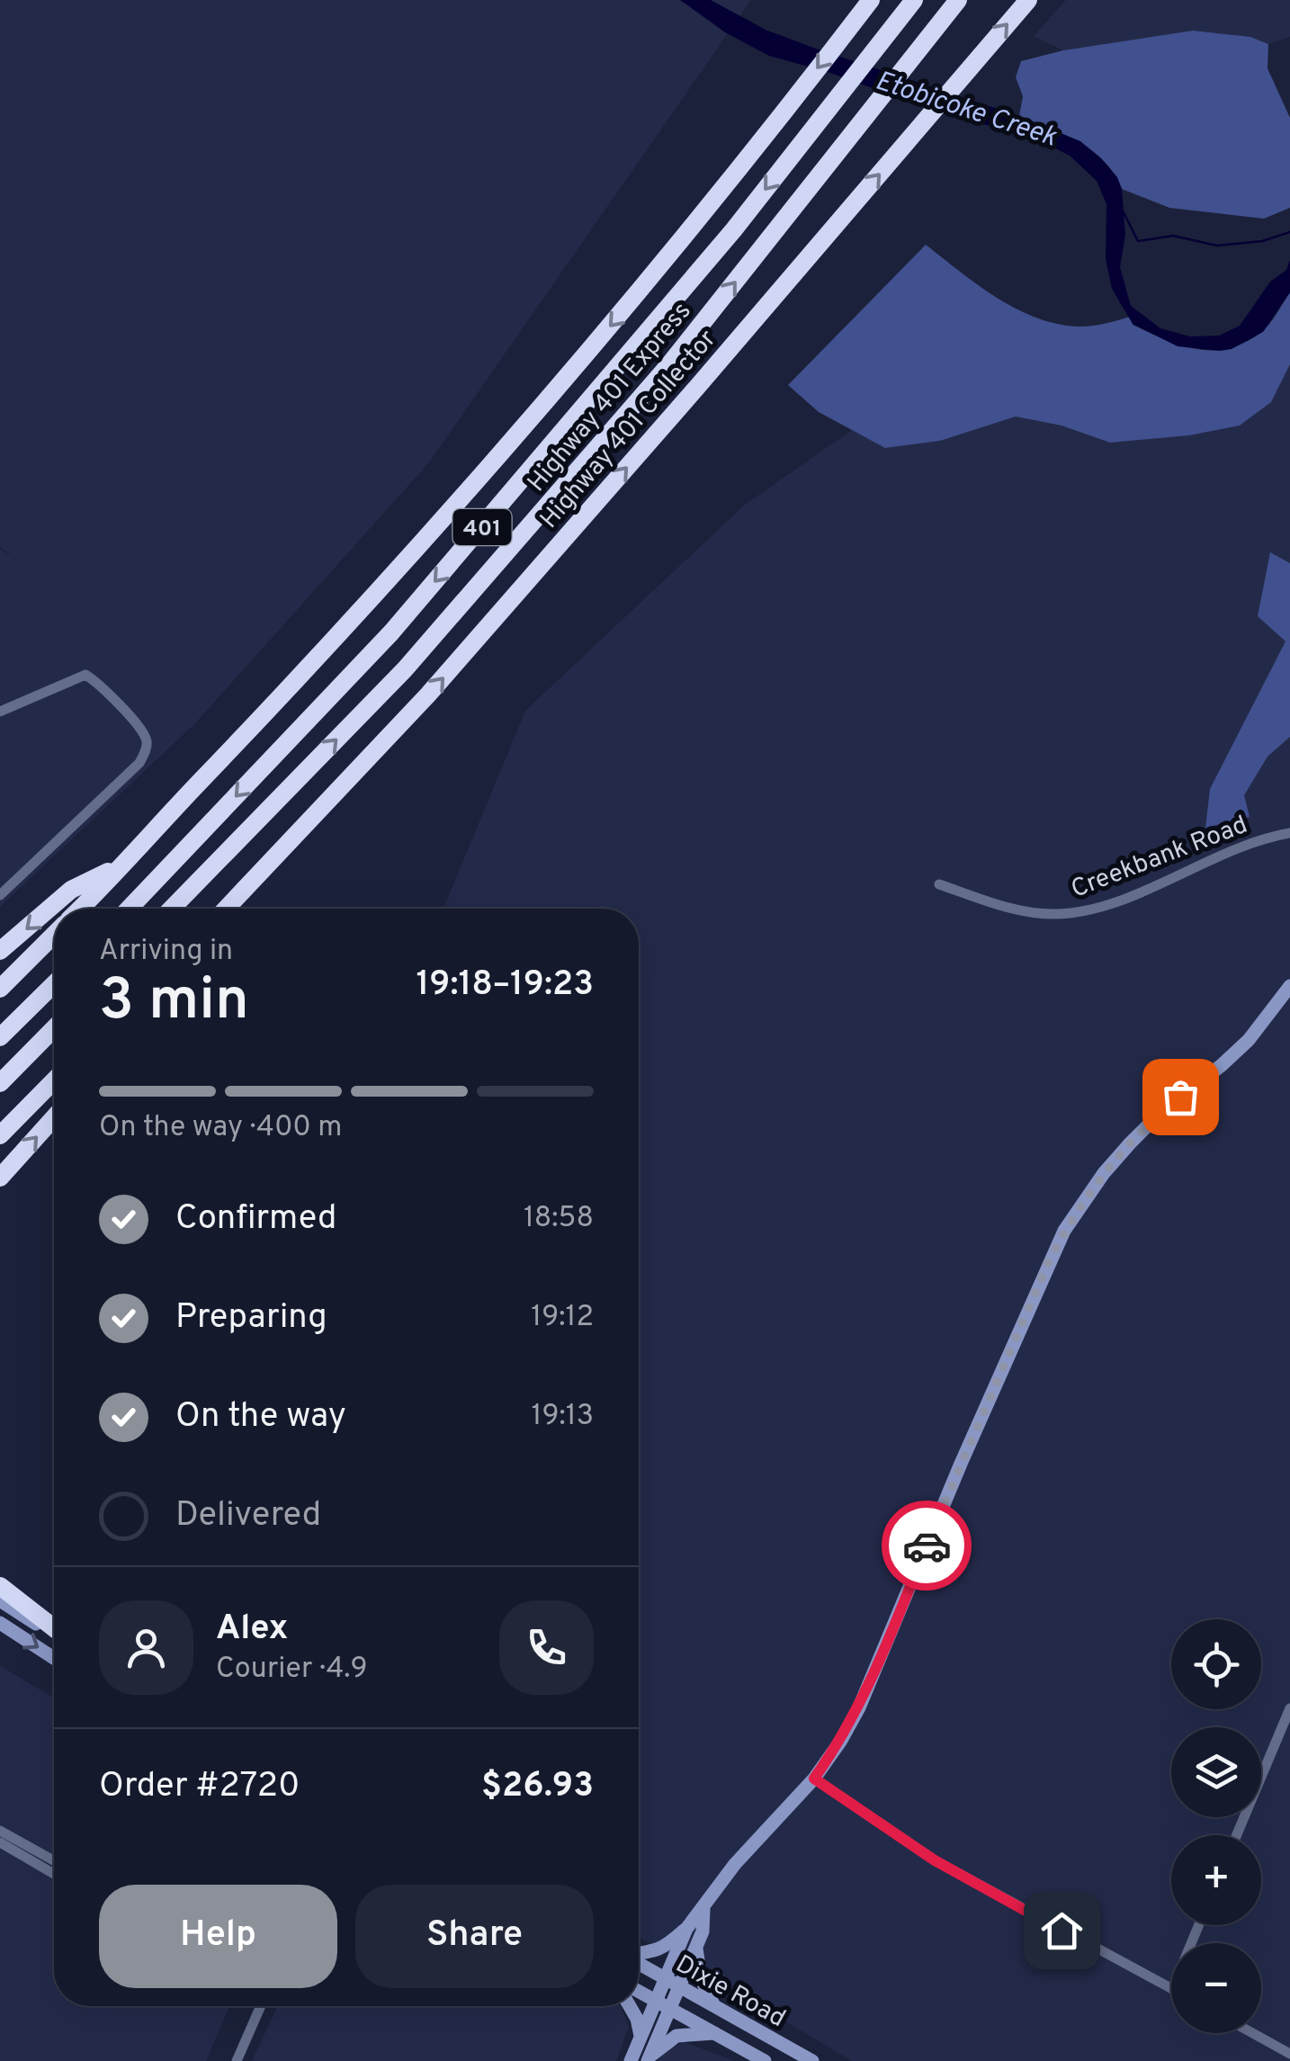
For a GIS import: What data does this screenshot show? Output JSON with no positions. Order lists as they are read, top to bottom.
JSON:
{
  "streets": {
    "highway": ["Highway 401 Express", "Highway 401 Collector", "401"],
    "street": ["Creekbank Road", "Dixie Road"]
  },
  "water": ["Etobicoke Creek"],
  "page": {
    "heading": ["3 min", "Arriving in", "19:18–19:23"],
    "panel": [
      "Alex",
      "Courier · 4.9",
      "Order #2720",
      "$26.93"
    ],
    "bar": "On the way · 400 m",
    "list": [
      ["Confirmed", "18:58"],
      ["Preparing", "19:12"],
      ["On the way", "19:13"],
      "Delivered"
    ],
    "map_buttons": ["+", "−"],
    "buttons": ["Help", "Share"]
  }
}
